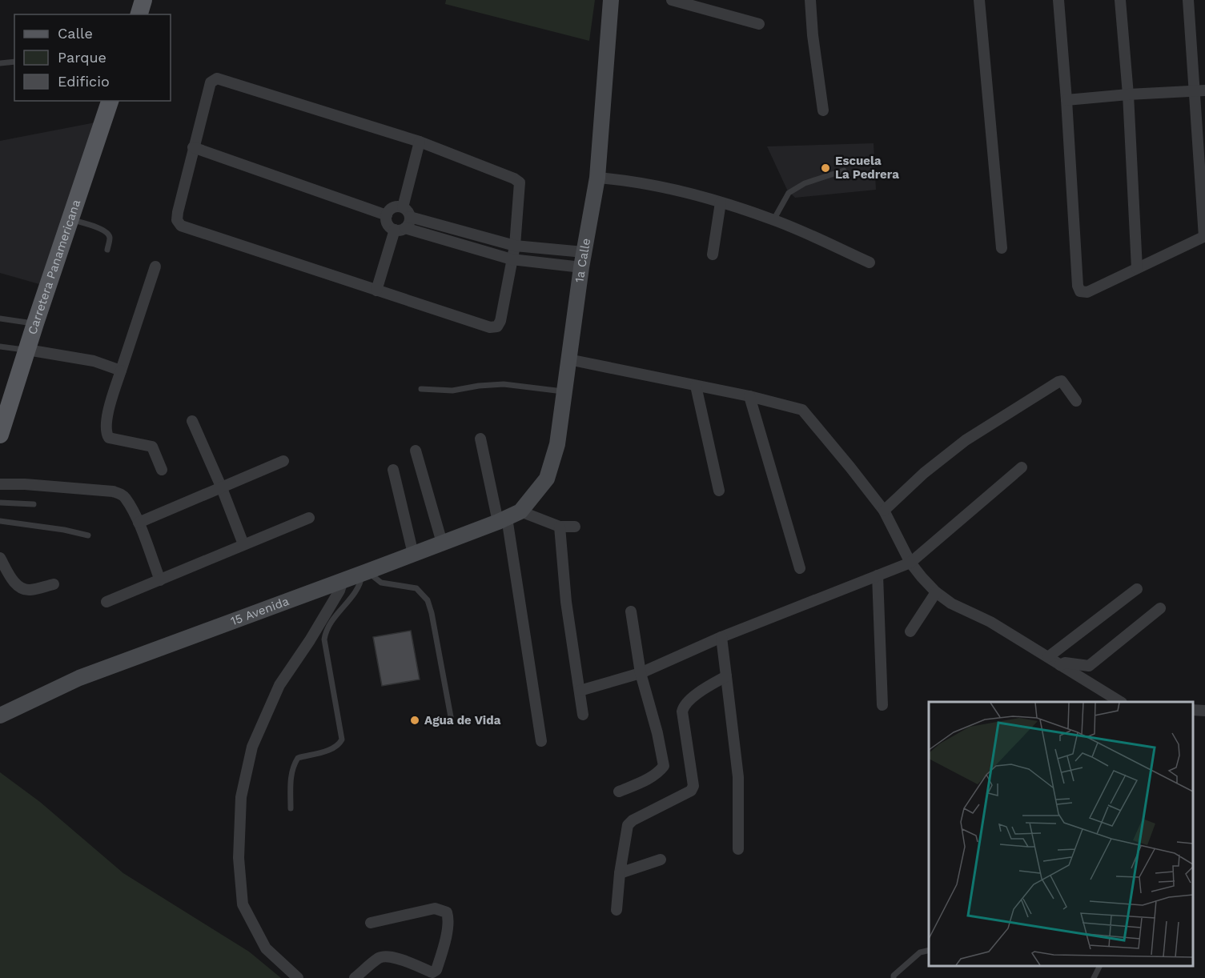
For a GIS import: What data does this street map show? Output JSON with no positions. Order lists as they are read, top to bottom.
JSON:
{
  "streets": {
    "main road": ["Carretera Panamericana"],
    "street": ["1a Calle", "15 Avenida"]
  },
  "crossings": [
    ["1a Calle", "15 Avenida"]
  ],
  "places": ["Escuela La Pedrera", "Agua de Vida"],
  "legend": ["Calle", "Parque", "Edificio"]
}
